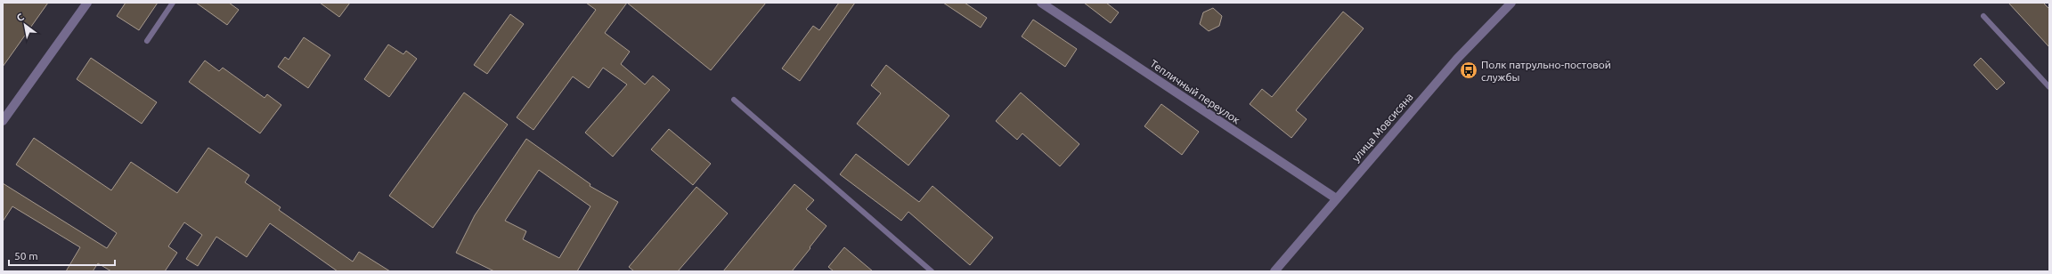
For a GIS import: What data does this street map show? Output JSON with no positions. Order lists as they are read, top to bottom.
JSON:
{
  "streets": {
    "street": ["Тепличный переулок", "улица Мовсисяна"]
  },
  "crossings": [
    ["Тепличный переулок", "улица Мовсисяна"]
  ],
  "places": {
    "bus stop": ["Полк патрульно-постовой службы"]
  },
  "scale_bar": "50 m",
  "north": "top left"
}
